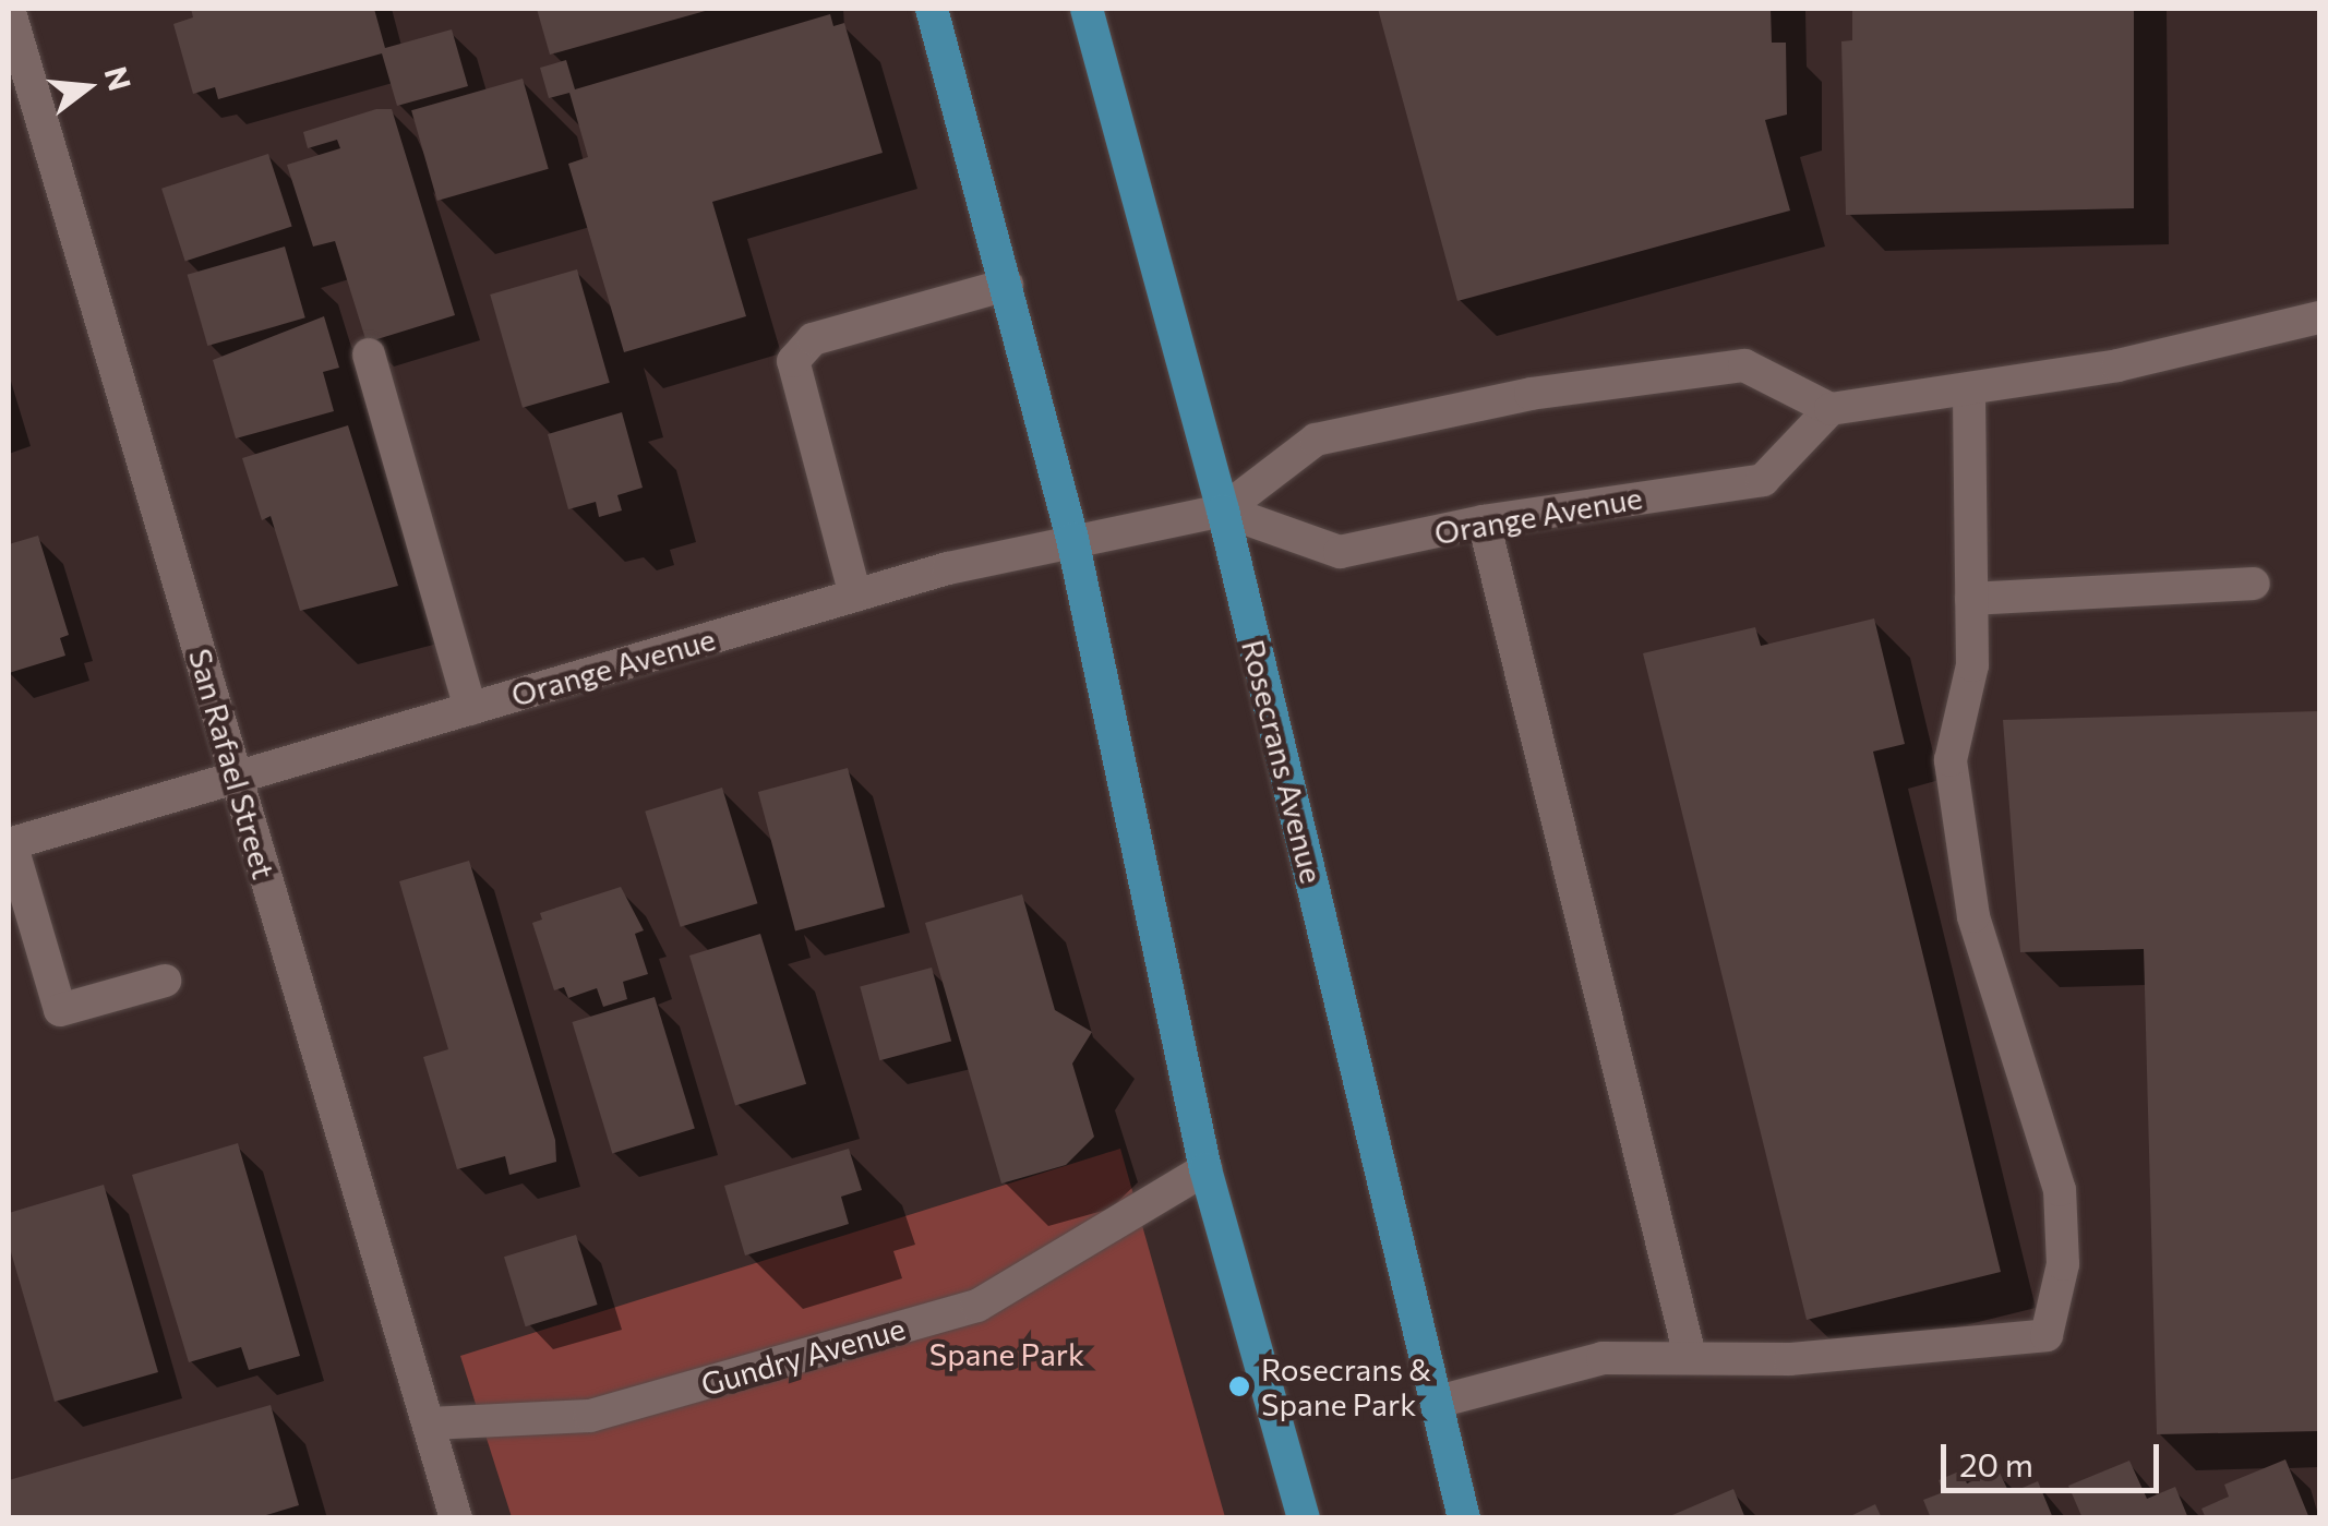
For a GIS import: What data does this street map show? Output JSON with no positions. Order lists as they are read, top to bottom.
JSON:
{
  "streets": {
    "main road": ["Rosecrans Avenue"],
    "street": ["Orange Avenue", "San Rafael Street", "Gundry Avenue"]
  },
  "crossings": [
    ["Orange Avenue", "Rosecrans Avenue"],
    ["Orange Avenue", "San Rafael Street"],
    ["San Rafael Street", "Gundry Avenue"]
  ],
  "parks": ["Spane Park"],
  "places": ["Rosecrans & Spane Park"],
  "scale_bar": "20 m",
  "north": "right"
}
